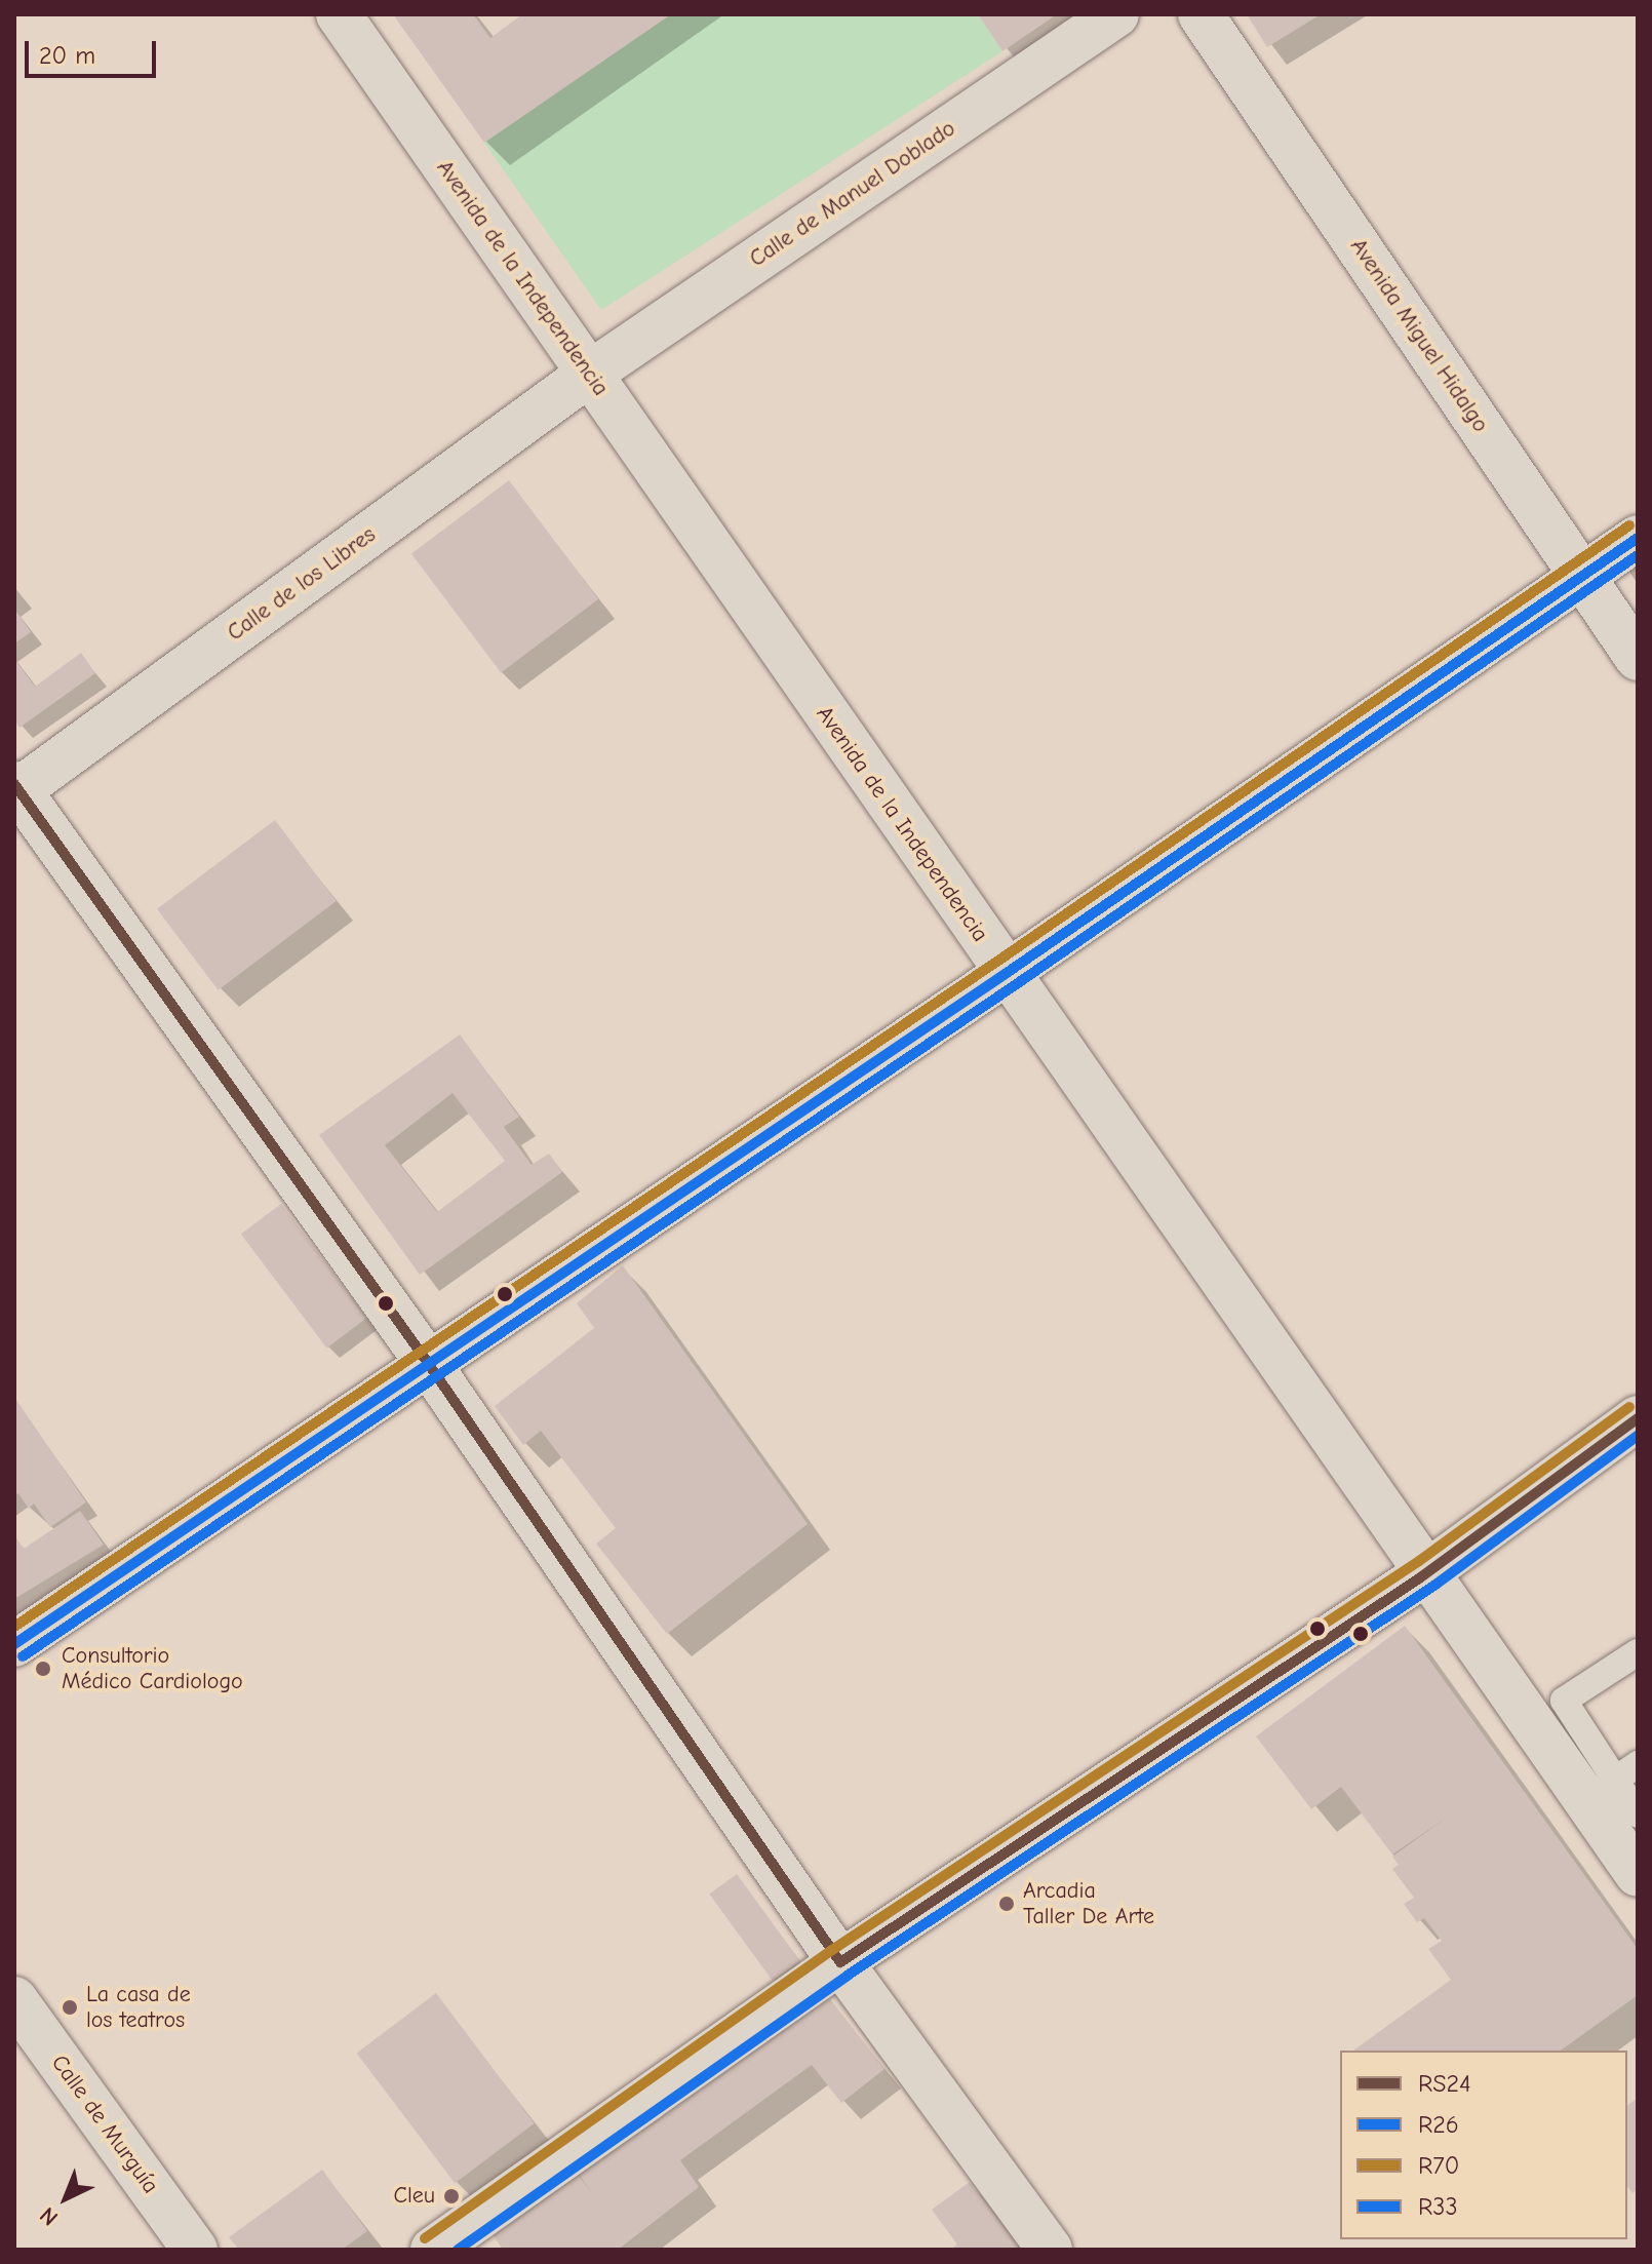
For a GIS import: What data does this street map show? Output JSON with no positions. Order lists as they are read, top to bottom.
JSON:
{
  "streets": {
    "main road": [
      "Calle de Manuel Doblado",
      "Avenida de la Independencia",
      "Avenida Miguel Hidalgo",
      "Calle de los Libres",
      "Calle de Murguía"
    ]
  },
  "crossings": [
    ["Calle de Manuel Doblado", "Avenida de la Independencia"],
    ["Calle de Manuel Doblado", "Calle de los Libres"],
    ["Avenida de la Independencia", "Calle de los Libres"]
  ],
  "places": [
    "Consultorio Médico Cardiologo",
    "Arcadia Taller De Arte",
    "La casa de los teatros",
    "Cleu"
  ],
  "lines": [
    "transit line R70",
    "transit line R33",
    "transit line R26",
    "transit line RS24"
  ],
  "legend": [
    "RS24",
    "R26",
    "R70",
    "R33"
  ],
  "scale_bar": "20 m",
  "north": "bottom left"
}
